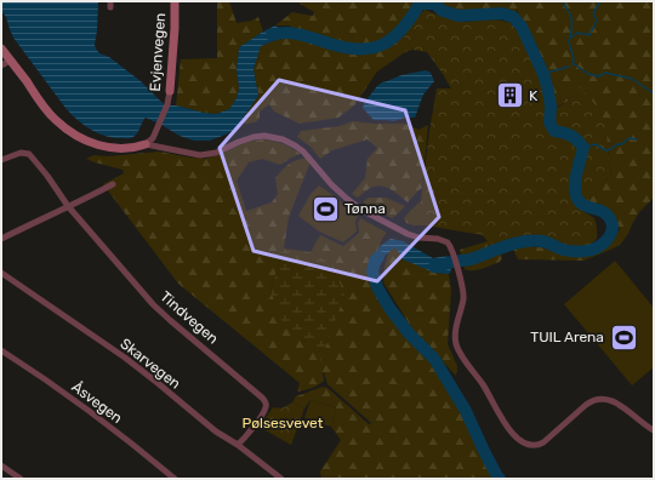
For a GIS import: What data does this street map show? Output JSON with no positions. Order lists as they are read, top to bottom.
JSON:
{
  "streets": {
    "street": [
      "Evjenvegen",
      "Tindvegen",
      "Skarvegen",
      "Åsvegen"
    ]
  },
  "crossings": [
    ["Tindvegen", "Skarvegen"]
  ],
  "parks": ["Pølsesvevet"],
  "places": {
    "building": ["K"],
    "sports": ["Tønna", "TUIL Arena"]
  }
}
